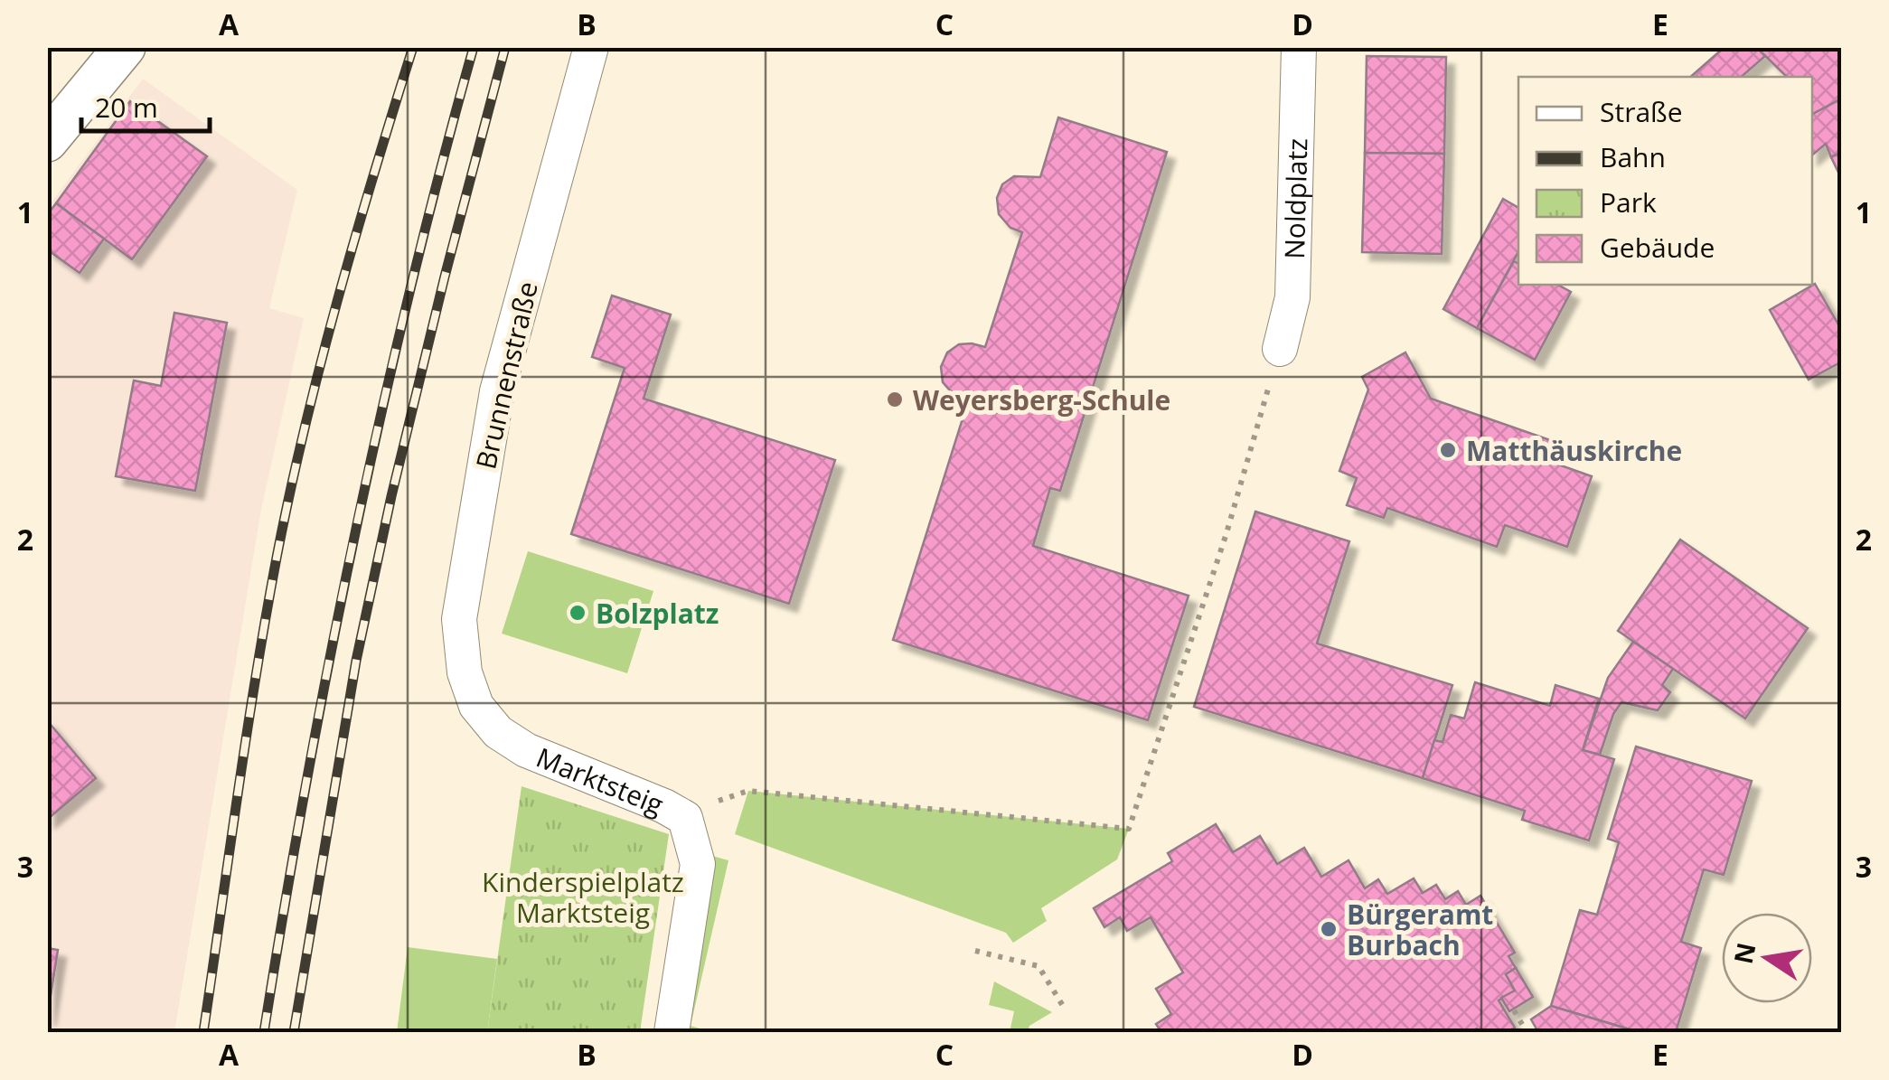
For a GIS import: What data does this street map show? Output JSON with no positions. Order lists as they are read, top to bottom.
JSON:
{
  "streets": {
    "street": ["Noldplatz", "Brunnenstraße", "Marktsteig"]
  },
  "crossings": [
    ["Brunnenstraße", "Marktsteig"]
  ],
  "parks": ["Kinderspielplatz Marktsteig"],
  "places": [
    "Weyersberg-Schule",
    "Matthäuskirche",
    "Bolzplatz",
    "Bürgeramt Burbach"
  ],
  "legend": [
    "Straße",
    "Bahn",
    "Park",
    "Gebäude"
  ],
  "scale_bar": "20 m",
  "north": "left",
  "grid": {
    "columns": [
      "A",
      "B",
      "C",
      "D",
      "E"
    ],
    "rows": ["1", "2", "3"]
  }
}
